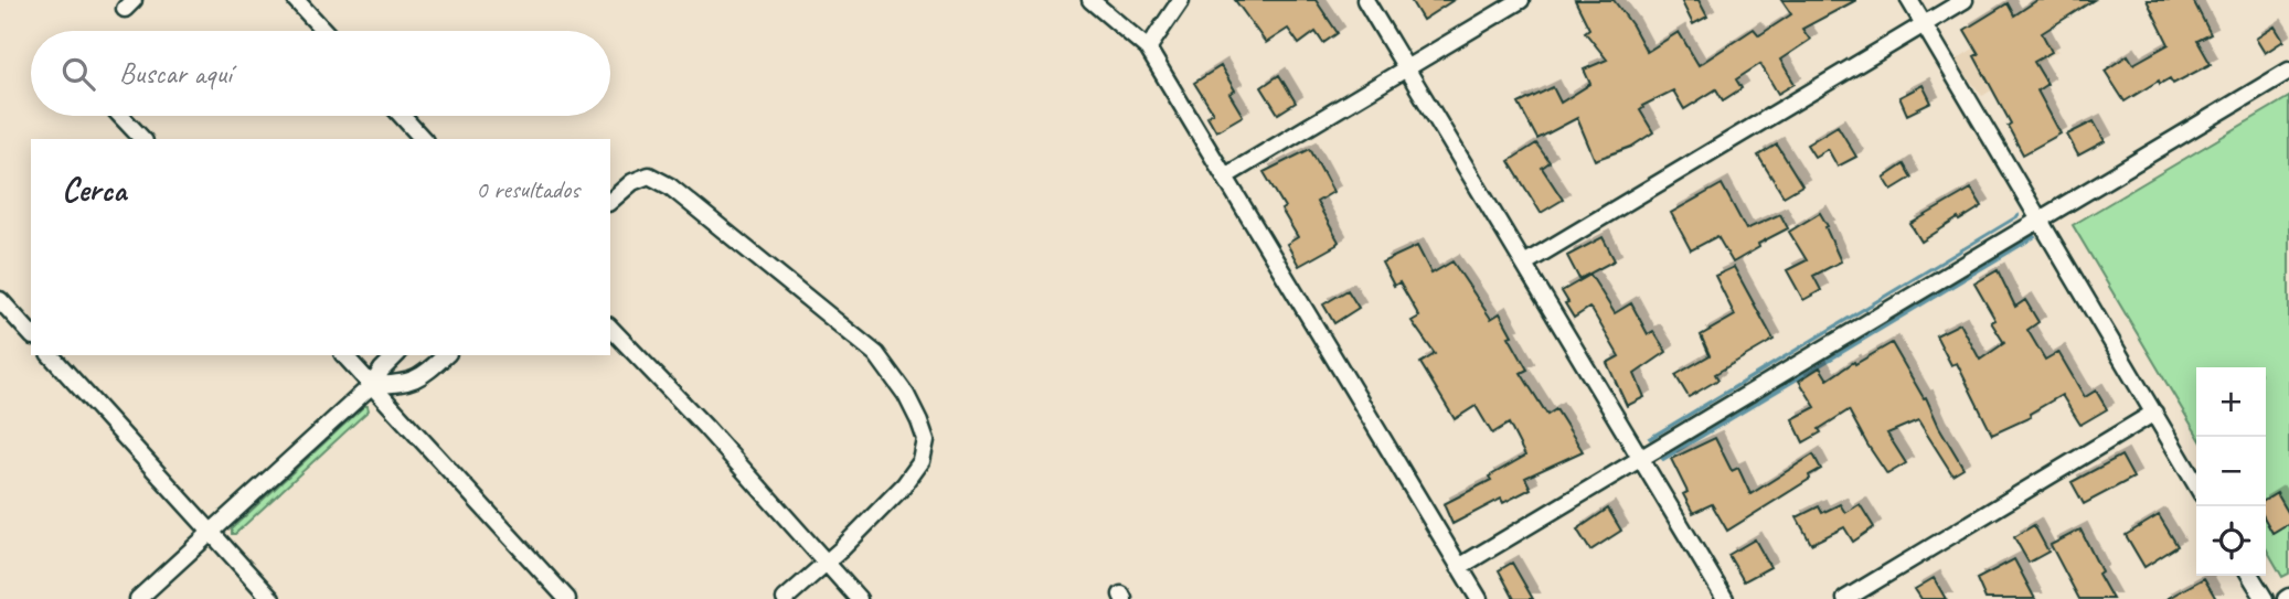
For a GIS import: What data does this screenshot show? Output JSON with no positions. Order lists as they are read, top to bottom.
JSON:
{
  "page": {
    "search": "Buscar aquí",
    "heading": ["Cerca", "0 resultados"],
    "map_buttons": ["+", "−"]
  }
}
